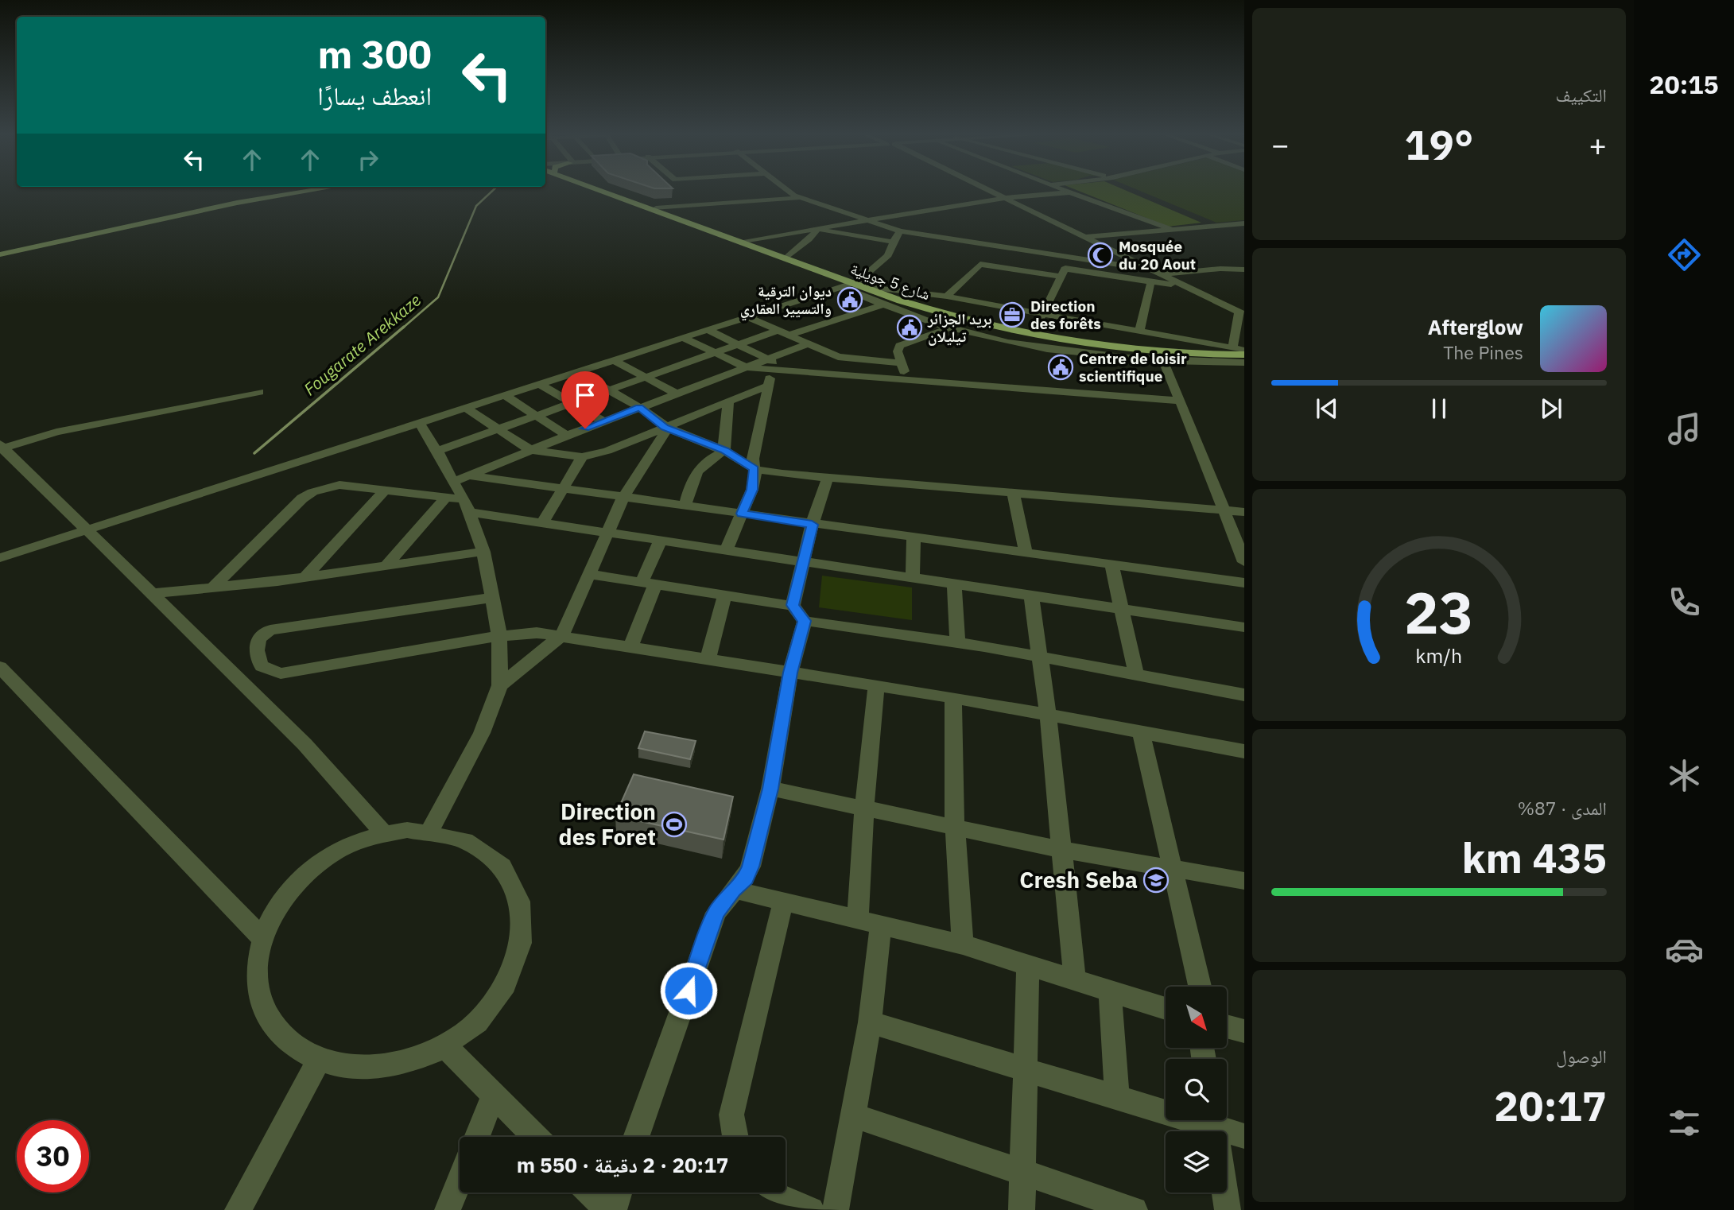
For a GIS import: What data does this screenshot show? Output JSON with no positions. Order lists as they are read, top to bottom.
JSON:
{
  "streets": {
    "main road": ["شارع 5 جويلية"]
  },
  "water": ["Fougarate Arekkaze"],
  "places": {
    "mosque": ["Mosquée du 20 Aout"],
    "public building": ["ديوان الترقية والتسيير العقاري", "بريد الجزائر تيليلان", "Centre de loisir scientifique"],
    "office": ["Direction des forêts"],
    "sports": ["Direction des Foret"],
    "school or university": ["Cresh Seba"]
  },
  "north": "bottom right",
  "page": {
    "tabs": "20:15",
    "tile": [
      "التكييف",
      ["المدى · 87%", "435 km"],
      ["الوصول", "20:17"]
    ],
    "turn": ["300 m", "انعطف يسارًا"],
    "heat": ["−", "19°", "+"],
    "song": ["Afterglow", "The Pines"],
    "limit": "30",
    "trip": "20:17 · 2 دقيقة · 550 m",
    "gauge": ["23", "km/h"]
  }
}
